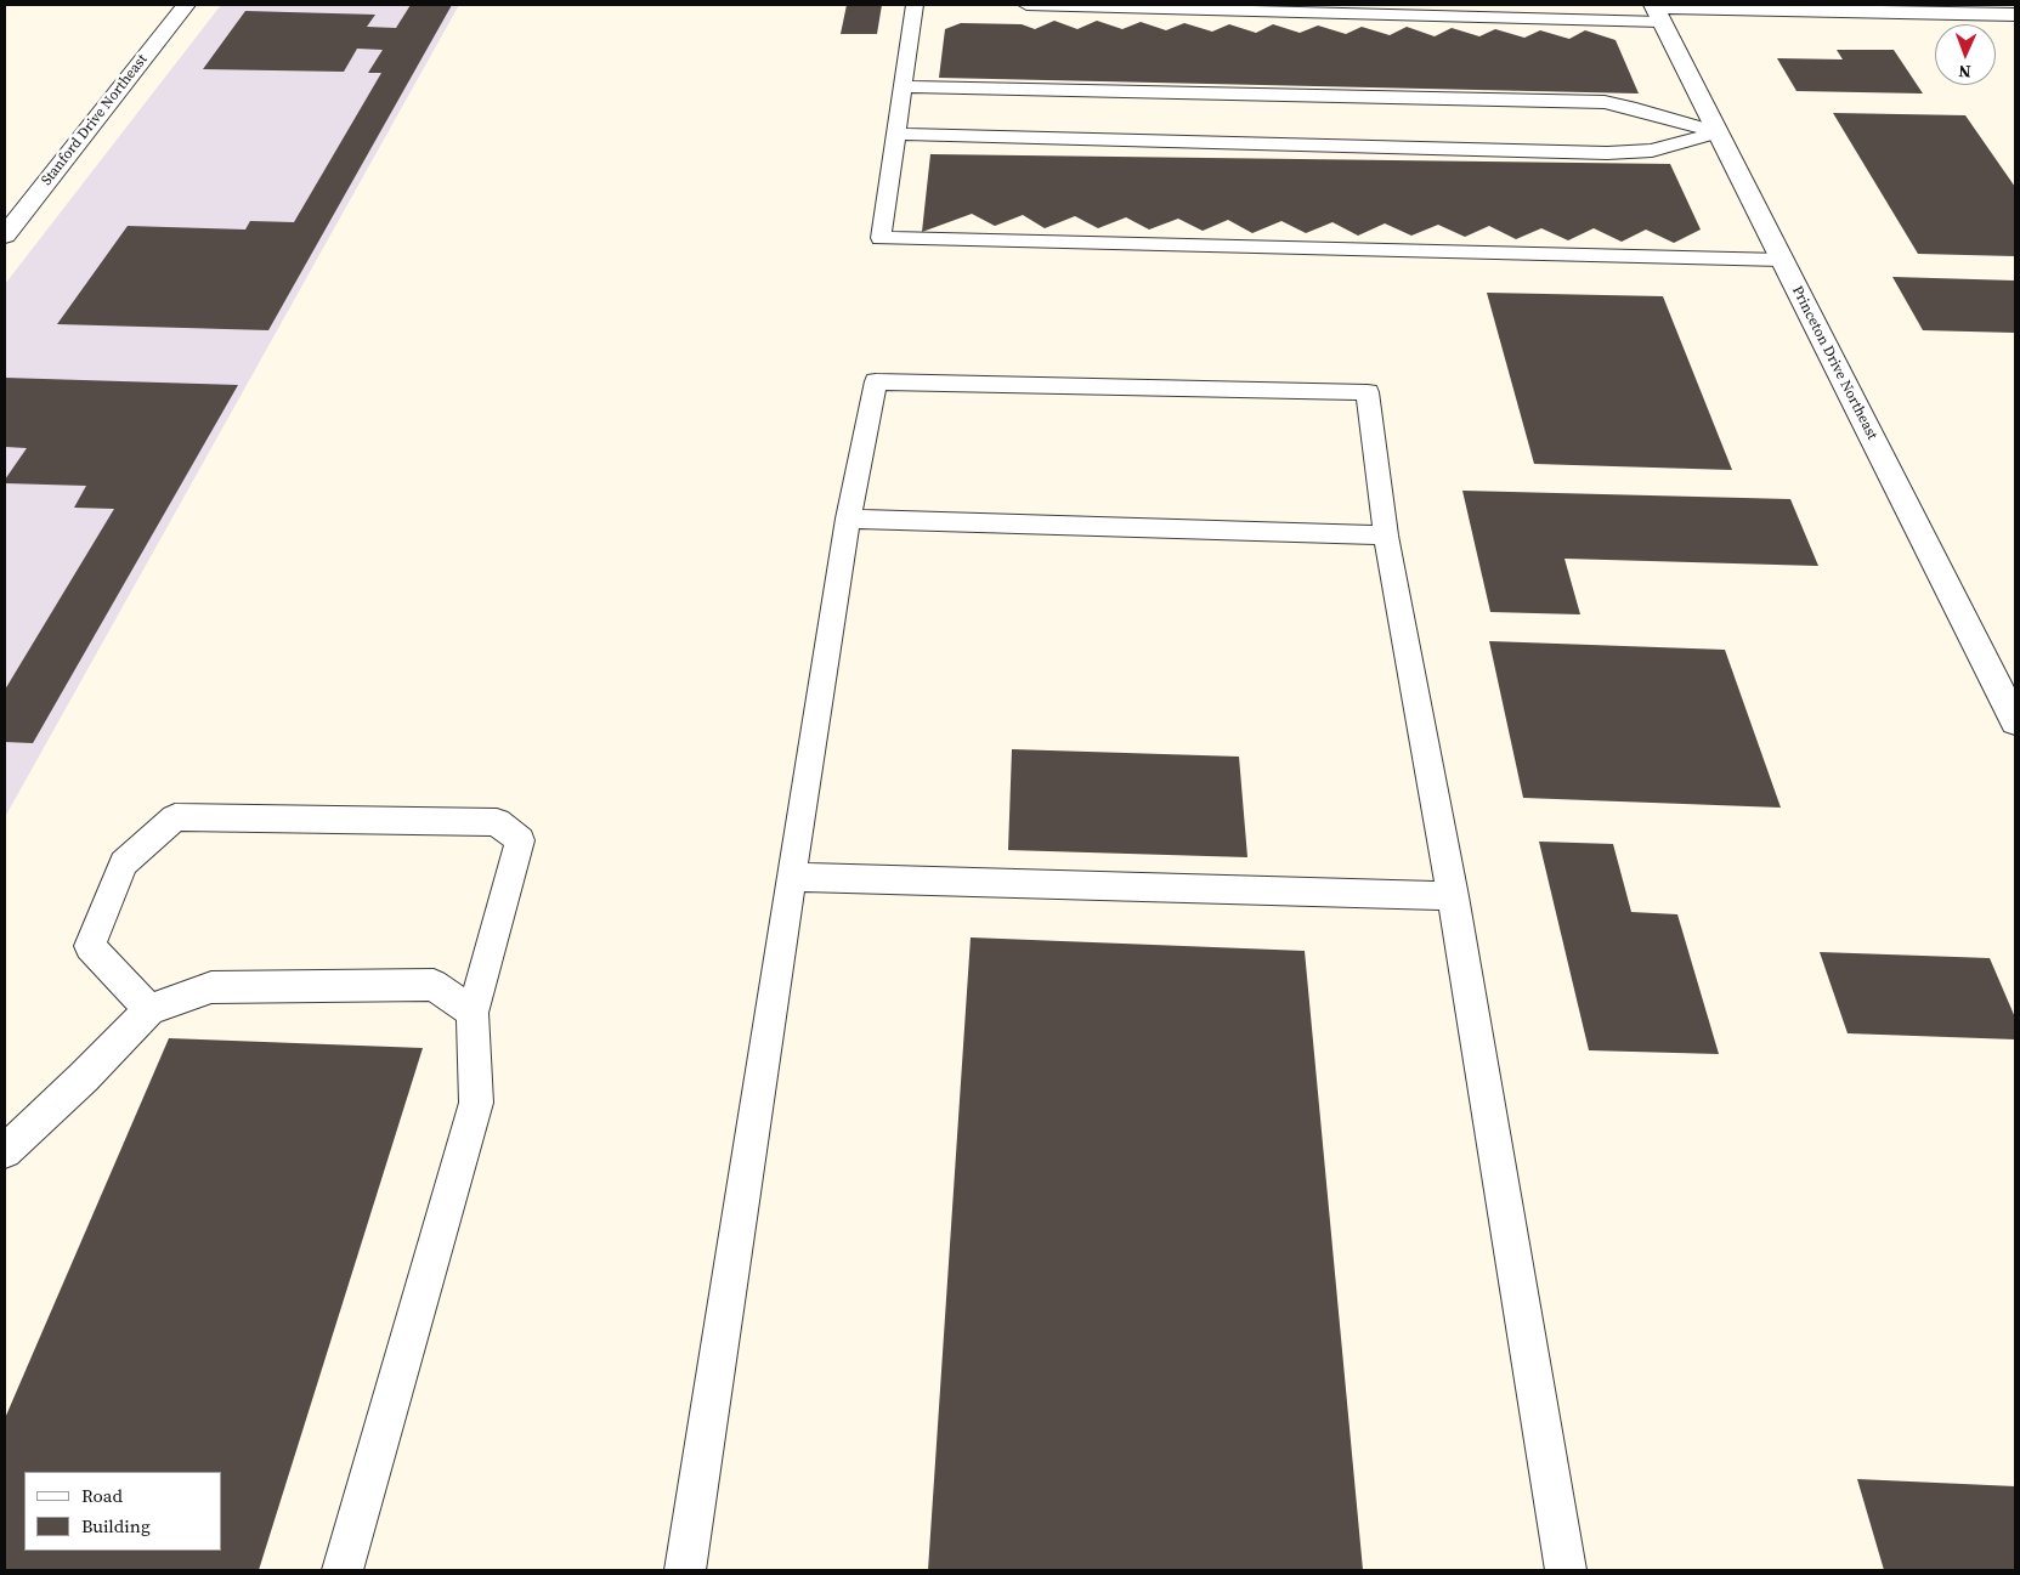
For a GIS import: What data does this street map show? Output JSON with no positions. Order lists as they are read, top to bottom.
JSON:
{
  "streets": {
    "street": ["Stanford Drive Northeast", "Princeton Drive Northeast"]
  },
  "legend": ["Road", "Building"],
  "north": "bottom"
}
